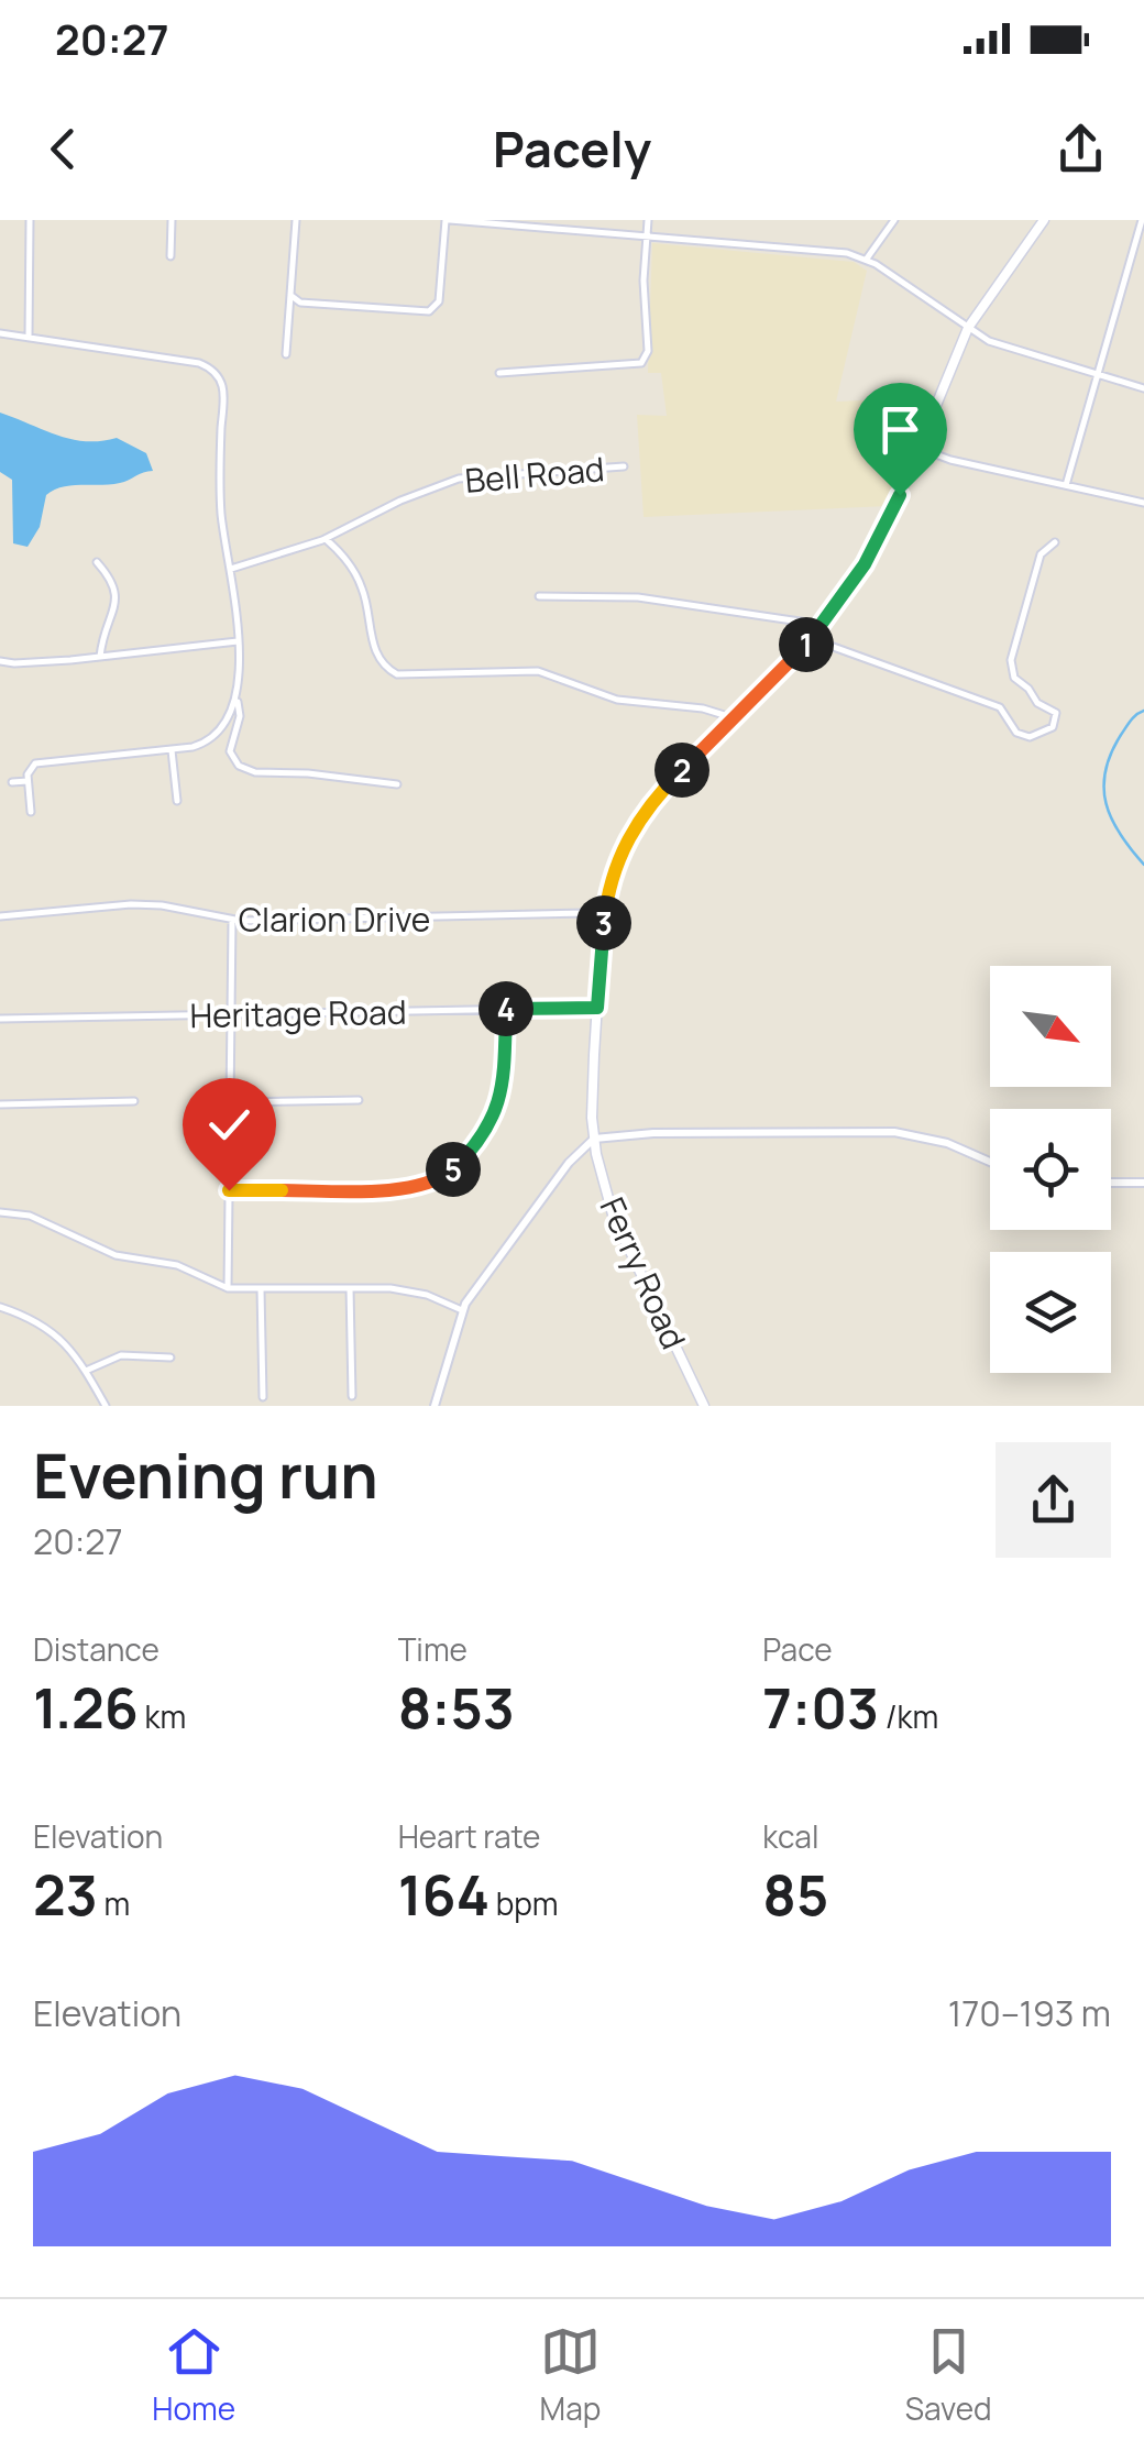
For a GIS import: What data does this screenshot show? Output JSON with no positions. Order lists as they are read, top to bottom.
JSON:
{
  "streets": {
    "main road": ["Ferry Road"],
    "street": ["Bell Road", "Clarion Drive", "Heritage Road"]
  },
  "crossings": [
    ["Clarion Drive", "Ferry Road"],
    ["Heritage Road", "Ferry Road"]
  ],
  "north": "bottom right",
  "page": {
    "status": "20:27",
    "header": "Pacely",
    "pins": [
      "1",
      "2",
      "3",
      "4",
      "5"
    ],
    "heading": ["Evening run", "20:27"],
    "stats": [
      ["Distance", "1.26 km"],
      ["Time", "8:53"],
      ["Pace", "7:03 /km"],
      ["Elevation", "23 m"],
      ["Heart rate", "164 bpm"],
      ["kcal", "85"]
    ],
    "chart": ["Elevation", "170–193 m"],
    "tabs": ["Home", "Map", "Saved"]
  }
}
